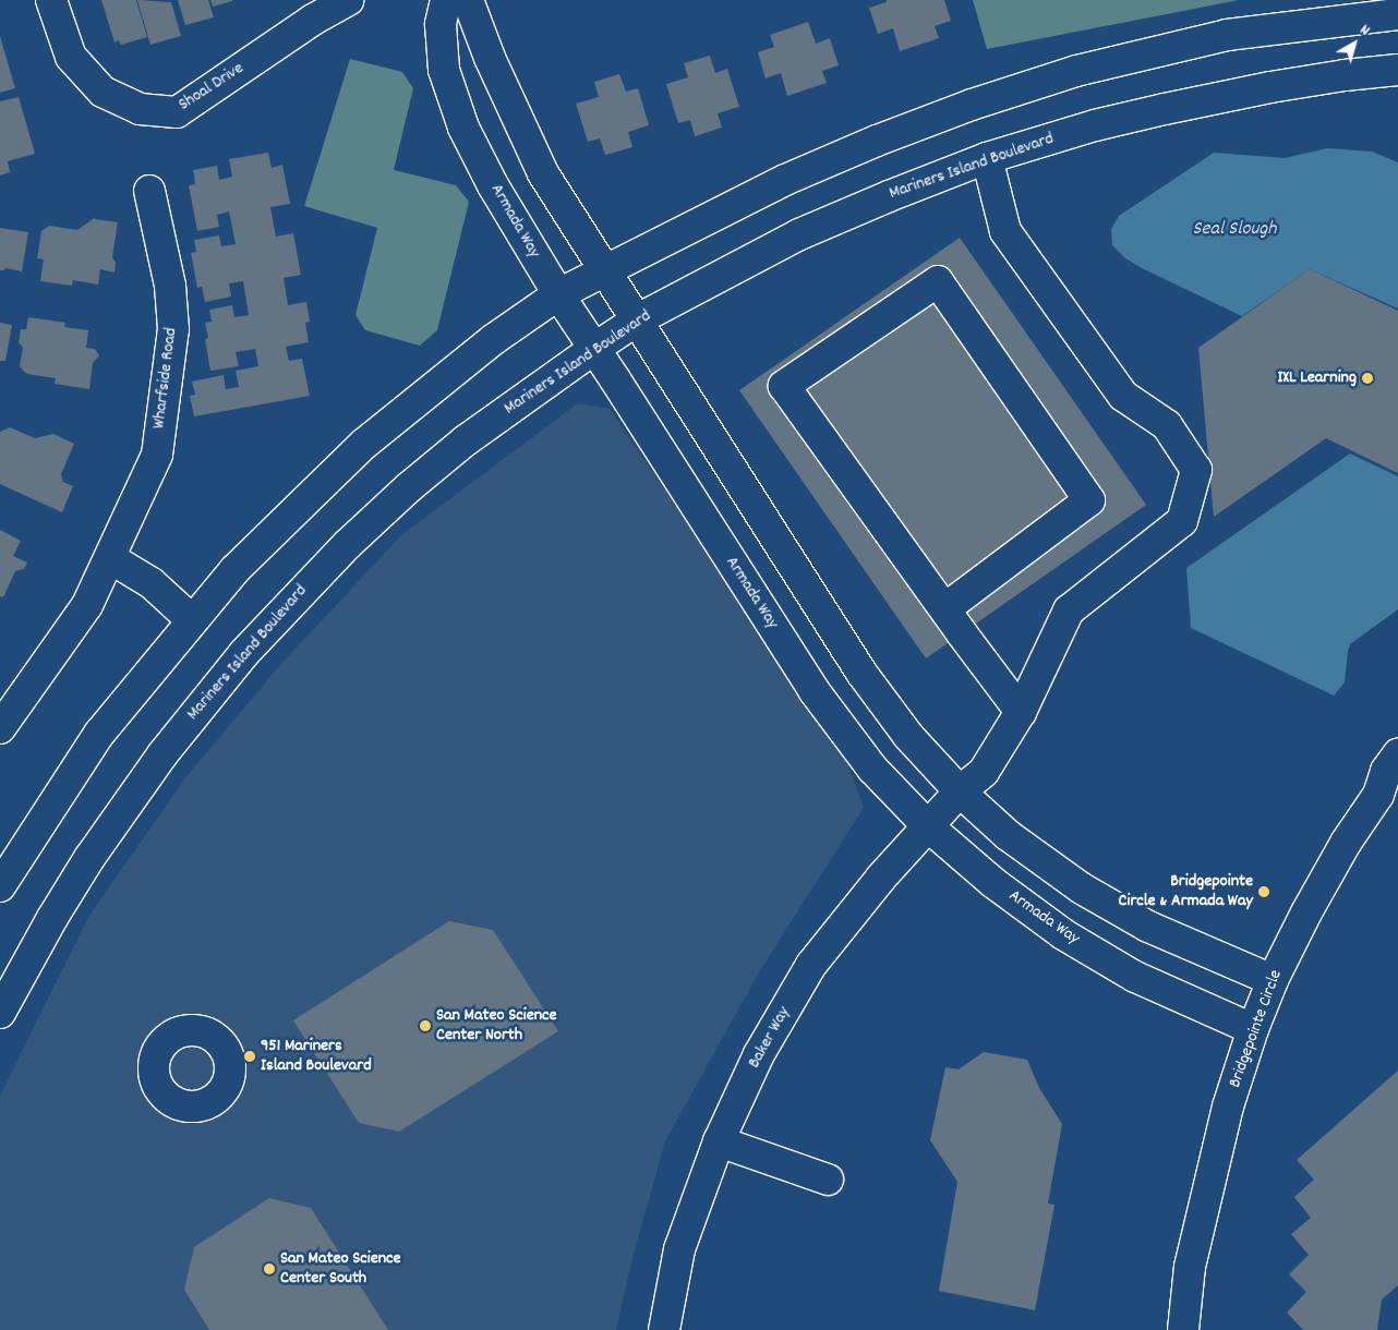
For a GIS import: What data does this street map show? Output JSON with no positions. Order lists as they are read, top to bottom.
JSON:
{
  "streets": {
    "street": [
      "Shoal Drive",
      "Mariners Island Boulevard",
      "Armada Way",
      "Wharfside Road",
      "Bridgepointe Circle",
      "Baker Way"
    ]
  },
  "crossings": [
    ["Mariners Island Boulevard", "Armada Way"],
    ["Mariners Island Boulevard", "Baker Way"],
    ["Armada Way", "Bridgepointe Circle"],
    ["Armada Way", "Baker Way"]
  ],
  "water": ["Seal Slough"],
  "places": [
    "IXL Learning",
    "Bridgepointe Circle & Armada Way",
    "San Mateo Science Center North",
    "951 Mariners Island Boulevard",
    "San Mateo Science Center South"
  ],
  "north": "top right"
}
